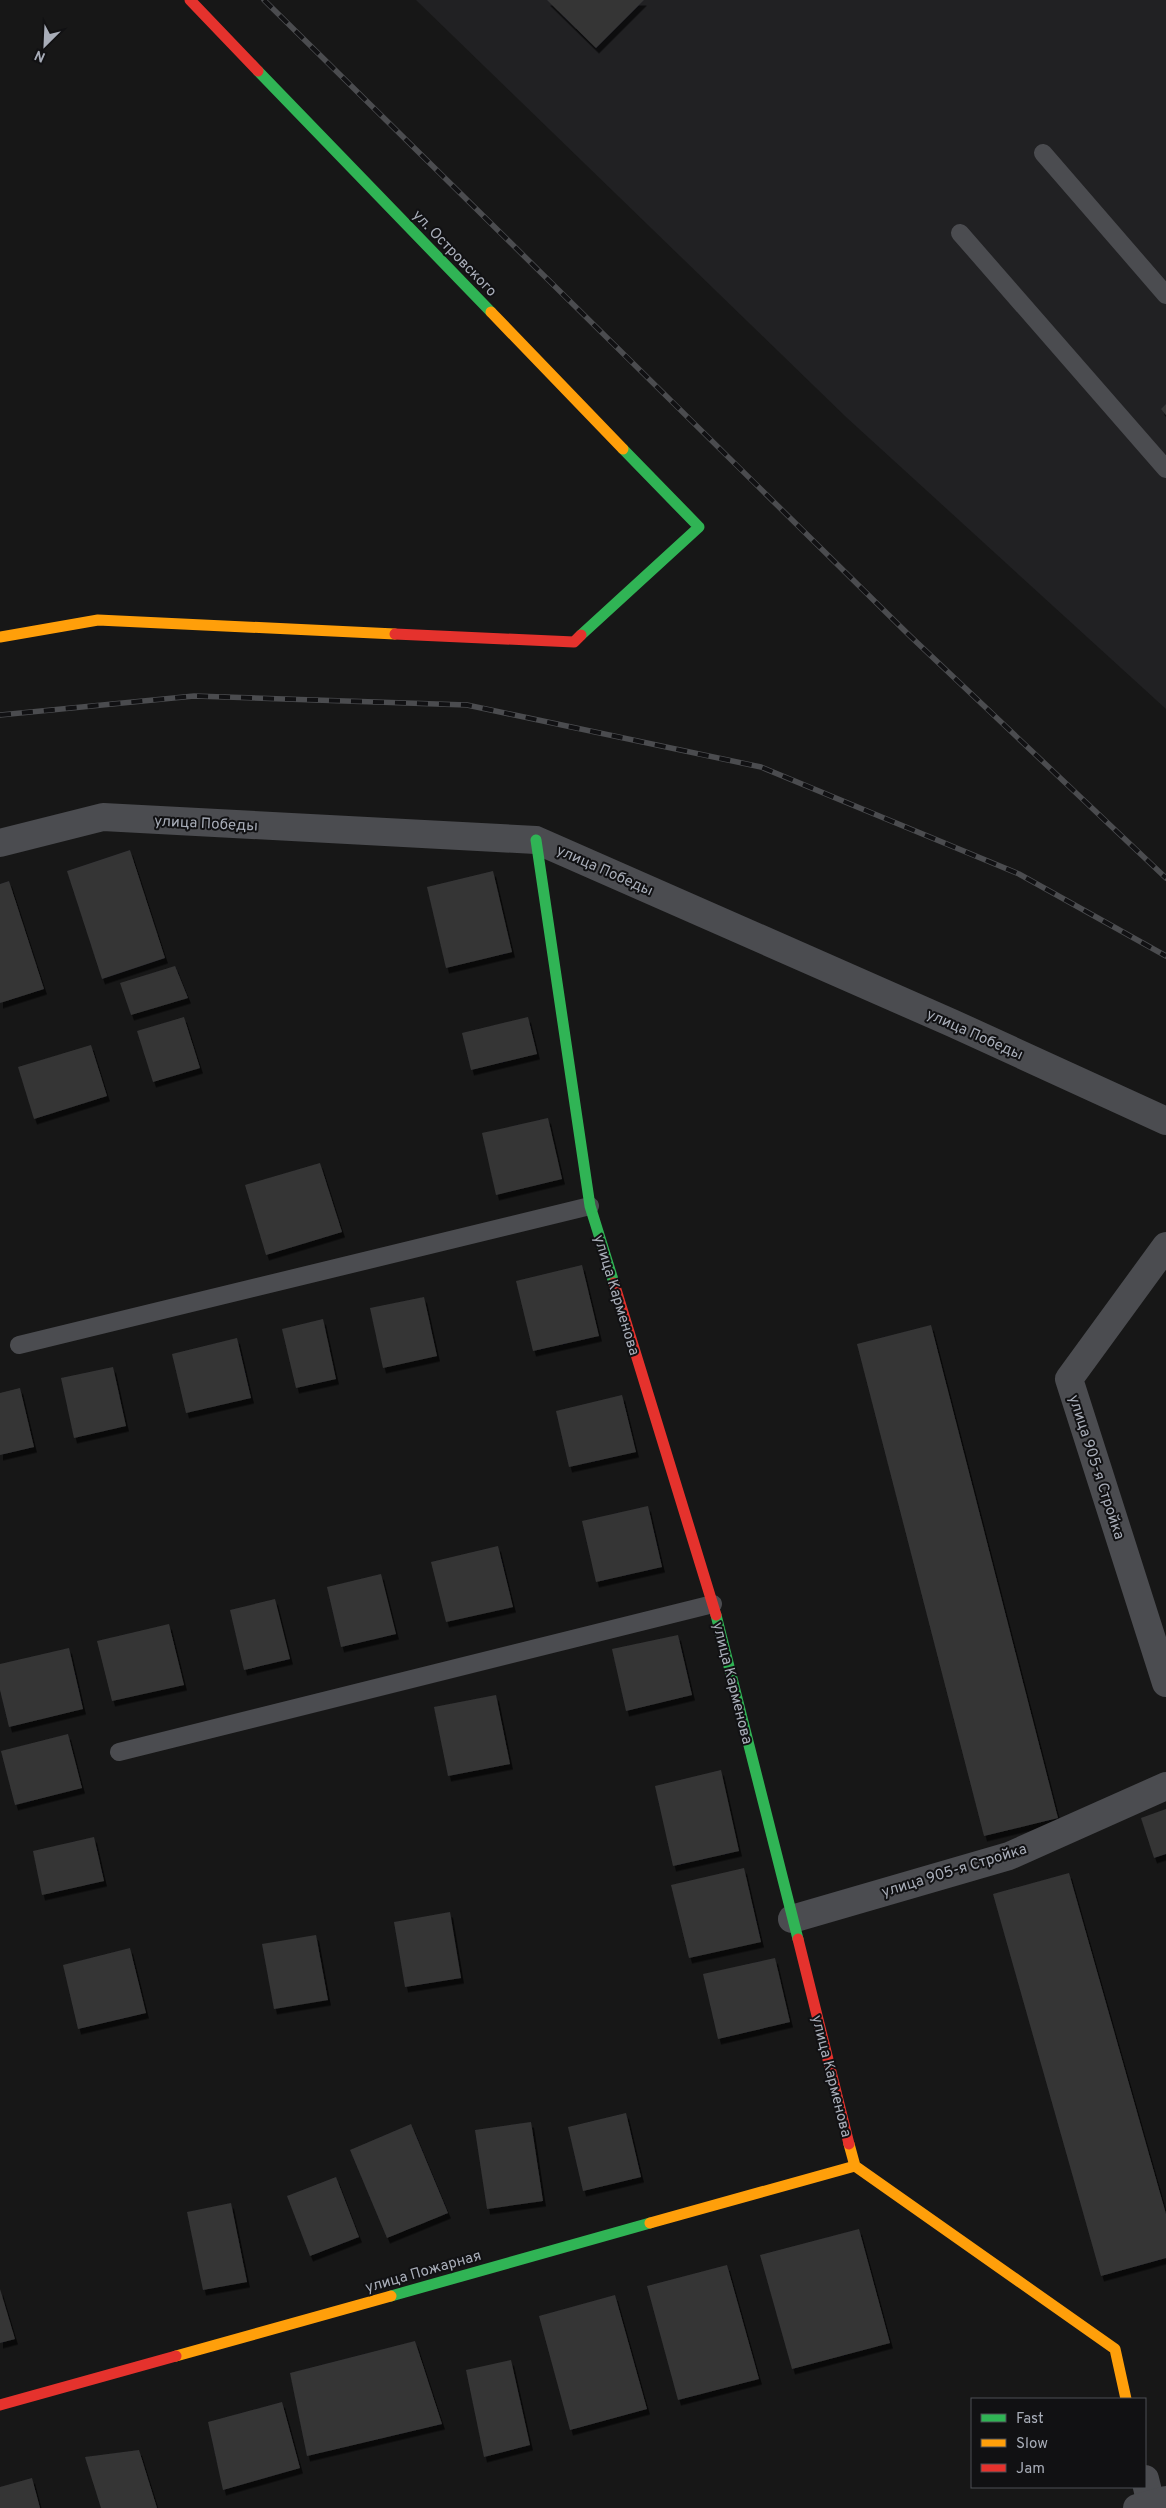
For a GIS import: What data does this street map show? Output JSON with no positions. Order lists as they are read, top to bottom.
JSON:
{
  "streets": {
    "street": [
      "ул. Островского",
      "улица Победы",
      "улица Карменова",
      "улица 905-я Стройка",
      "улица Пожарная"
    ]
  },
  "crossings": [
    ["улица Победы", "улица Карменова"],
    ["улица Карменова", "улица 905-я Стройка"],
    ["улица Карменова", "улица Пожарная"]
  ],
  "legend": ["Fast", "Slow", "Jam"],
  "north": "bottom left"
}
